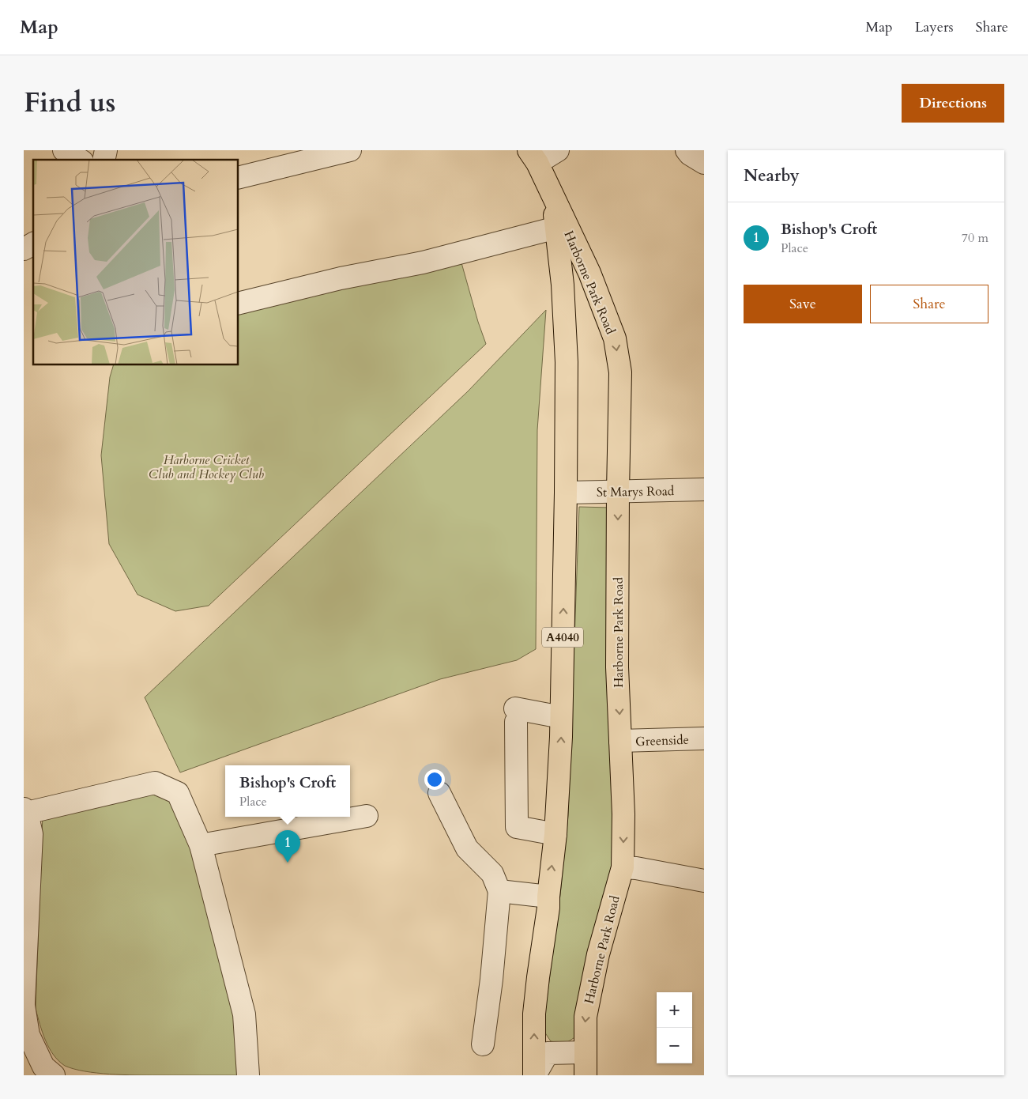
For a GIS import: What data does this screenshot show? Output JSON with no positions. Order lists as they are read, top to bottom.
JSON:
{
  "streets": {
    "main road": ["Harborne Park Road", "A4040"],
    "street": ["St Marys Road", "Greenside"]
  },
  "crossings": [
    ["Harborne Park Road", "St Marys Road"],
    ["Harborne Park Road", "Greenside"]
  ],
  "parks": ["Harborne Cricket Club and Hockey Club"],
  "page": {
    "header": "Map",
    "nav": ["Map", "Layers", "Share"],
    "title": "Find us",
    "buttons": [
      "Directions",
      ["Save", "Share"]
    ],
    "heading": "Nearby",
    "list": [
      {
        "mark": "1",
        "name": "Bishop's Croft",
        "note": "Place",
        "value": "70 m"
      }
    ],
    "popup": ["Bishop's Croft", "Place"],
    "pins": "1",
    "map_buttons": ["+", "−"]
  }
}
